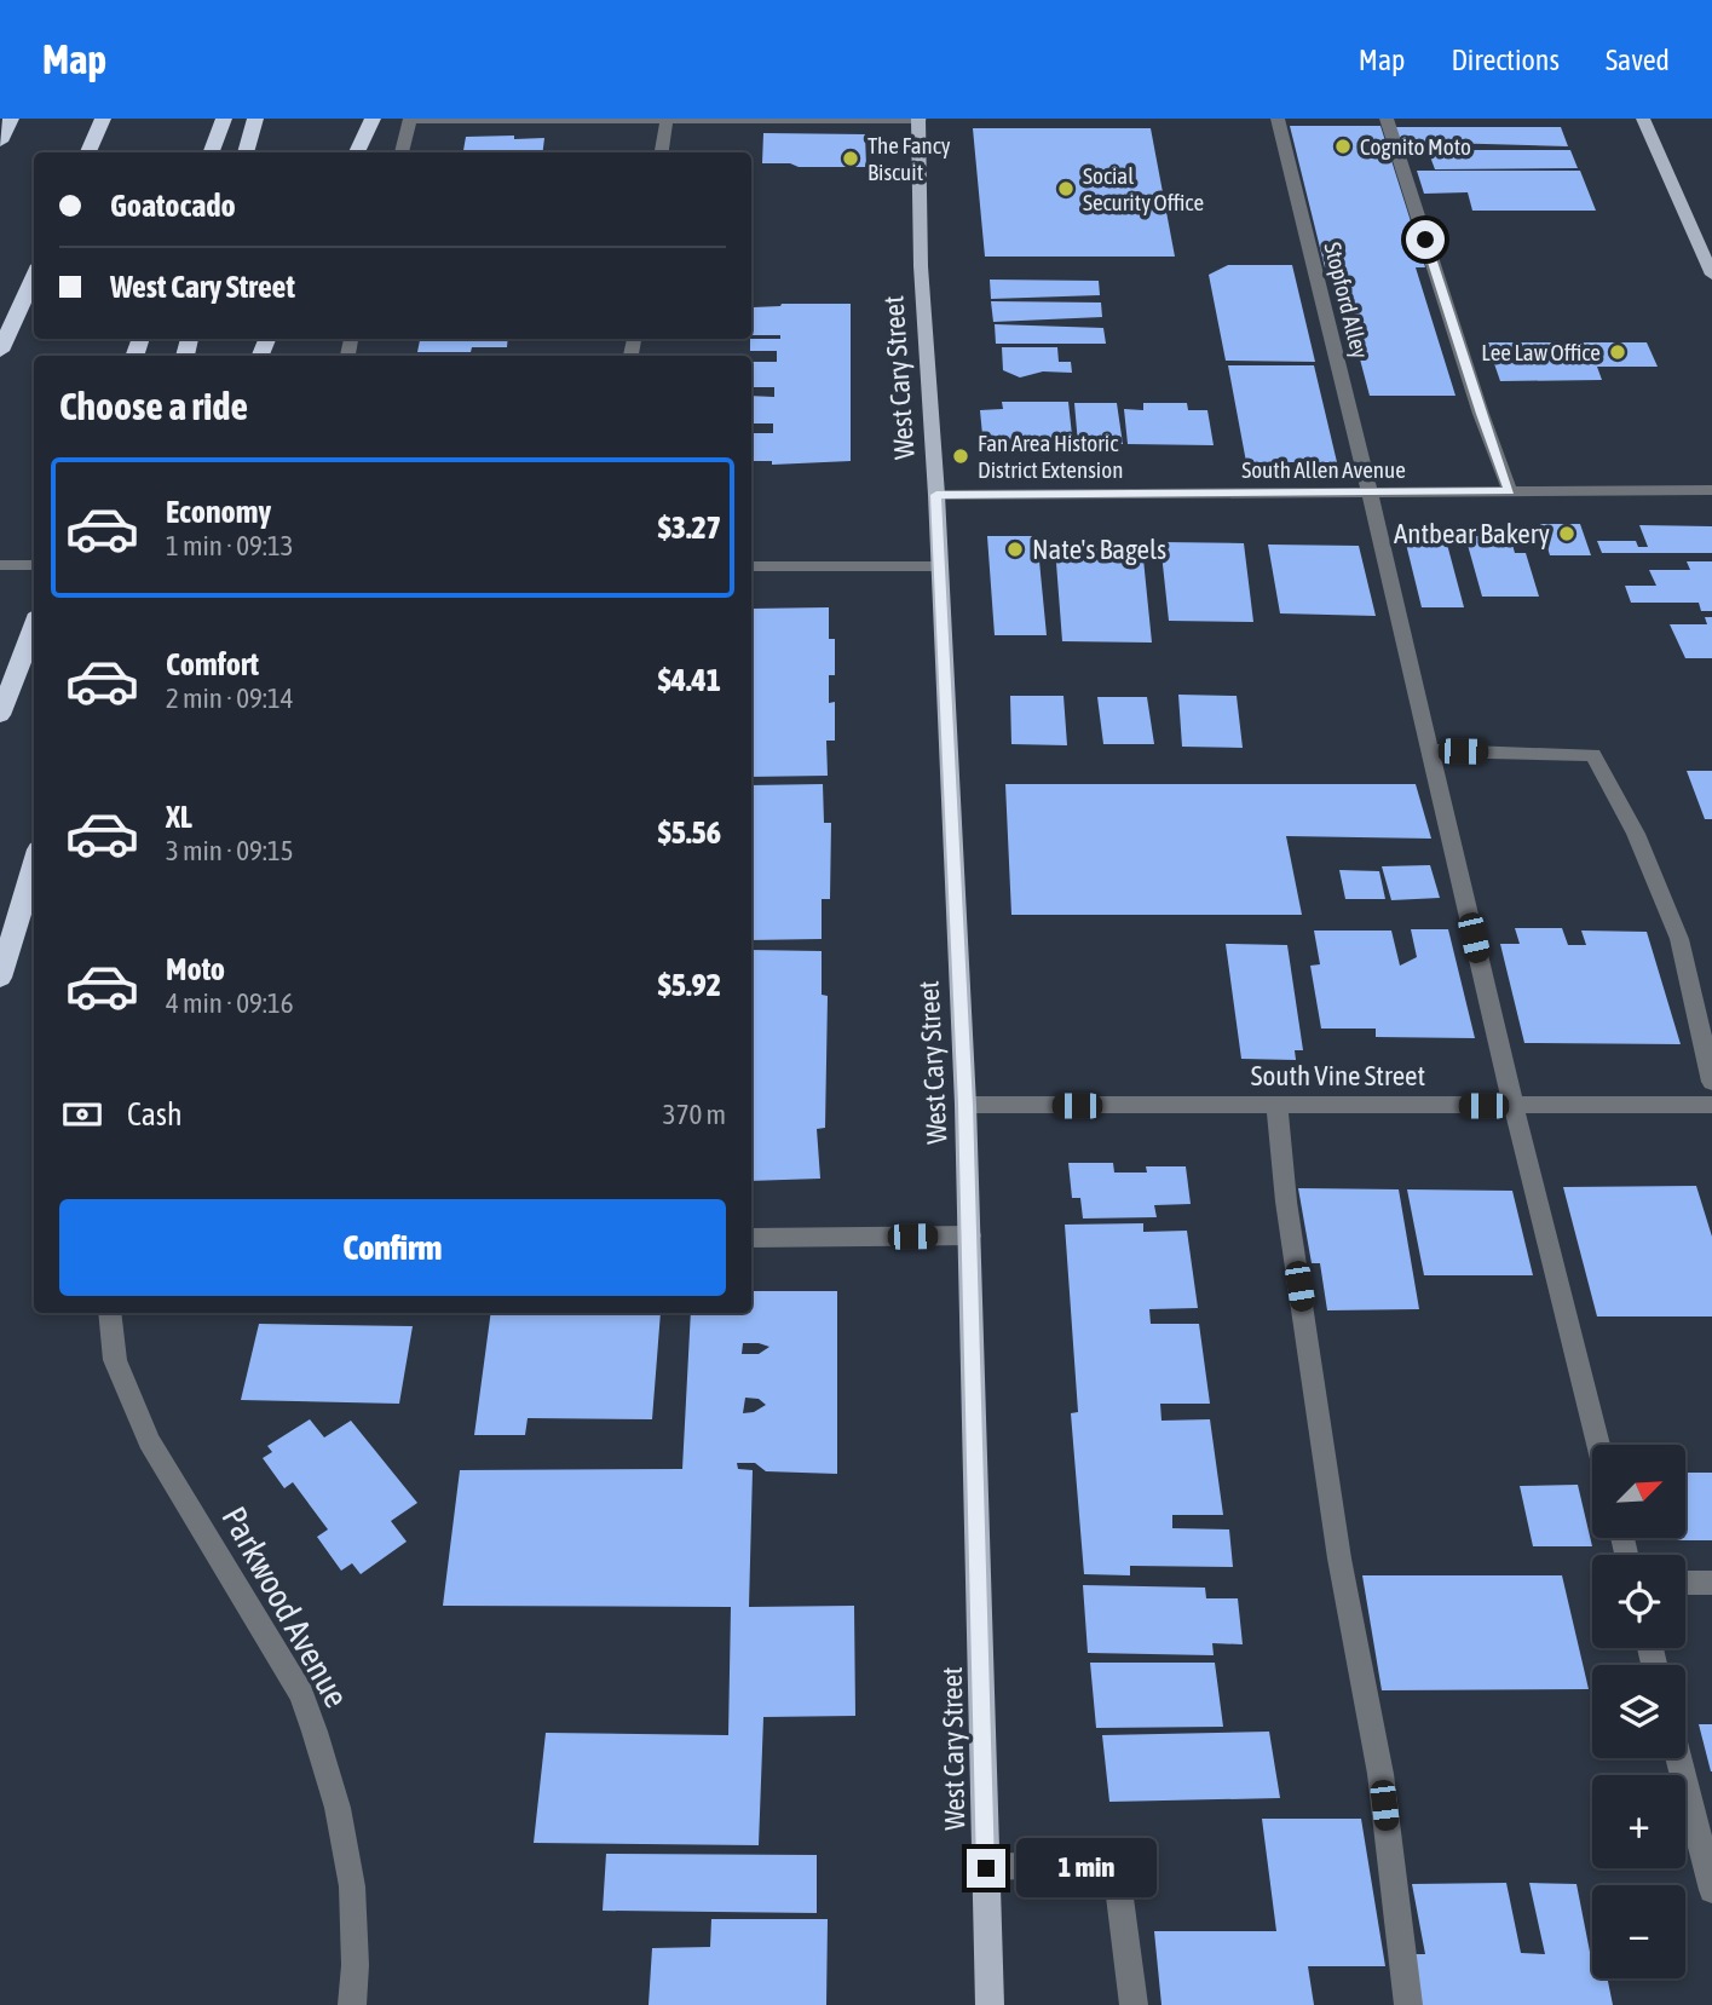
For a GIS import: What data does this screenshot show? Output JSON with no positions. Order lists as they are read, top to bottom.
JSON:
{
  "streets": {
    "main road": ["West Cary Street"],
    "street": [
      "Stopford Alley",
      "South Allen Avenue",
      "South Vine Street",
      "Parkwood Avenue"
    ]
  },
  "crossings": [
    ["Stopford Alley", "South Allen Avenue"],
    ["Stopford Alley", "South Vine Street"],
    ["West Cary Street", "South Allen Avenue"],
    ["West Cary Street", "South Vine Street"]
  ],
  "places": [
    "Cognito Moto",
    "The Fancy Biscuit",
    "Social Security Office",
    "Lee Law Office",
    "Fan Area Historic District Extension",
    "Antbear Bakery",
    "Nate's Bagels"
  ],
  "north": "top right",
  "page": {
    "header": "Map",
    "nav": ["Map", "Directions", "Saved"],
    "banner": ["Goatocado", "West Cary Street"],
    "heading": "Choose a ride",
    "list": [
      {
        "name": "Economy",
        "note": "1 min · 09:13",
        "value": "$3.27"
      },
      {
        "name": "Comfort",
        "note": "2 min · 09:14",
        "value": "$4.41"
      },
      {
        "name": "XL",
        "note": "3 min · 09:15",
        "value": "$5.56"
      },
      {
        "name": "Moto",
        "note": "4 min · 09:16",
        "value": "$5.92"
      }
    ],
    "pay": ["Cash", "370 m"],
    "buttons": "Confirm",
    "map_buttons": ["+", "−"],
    "bubble": "1 min"
  }
}
